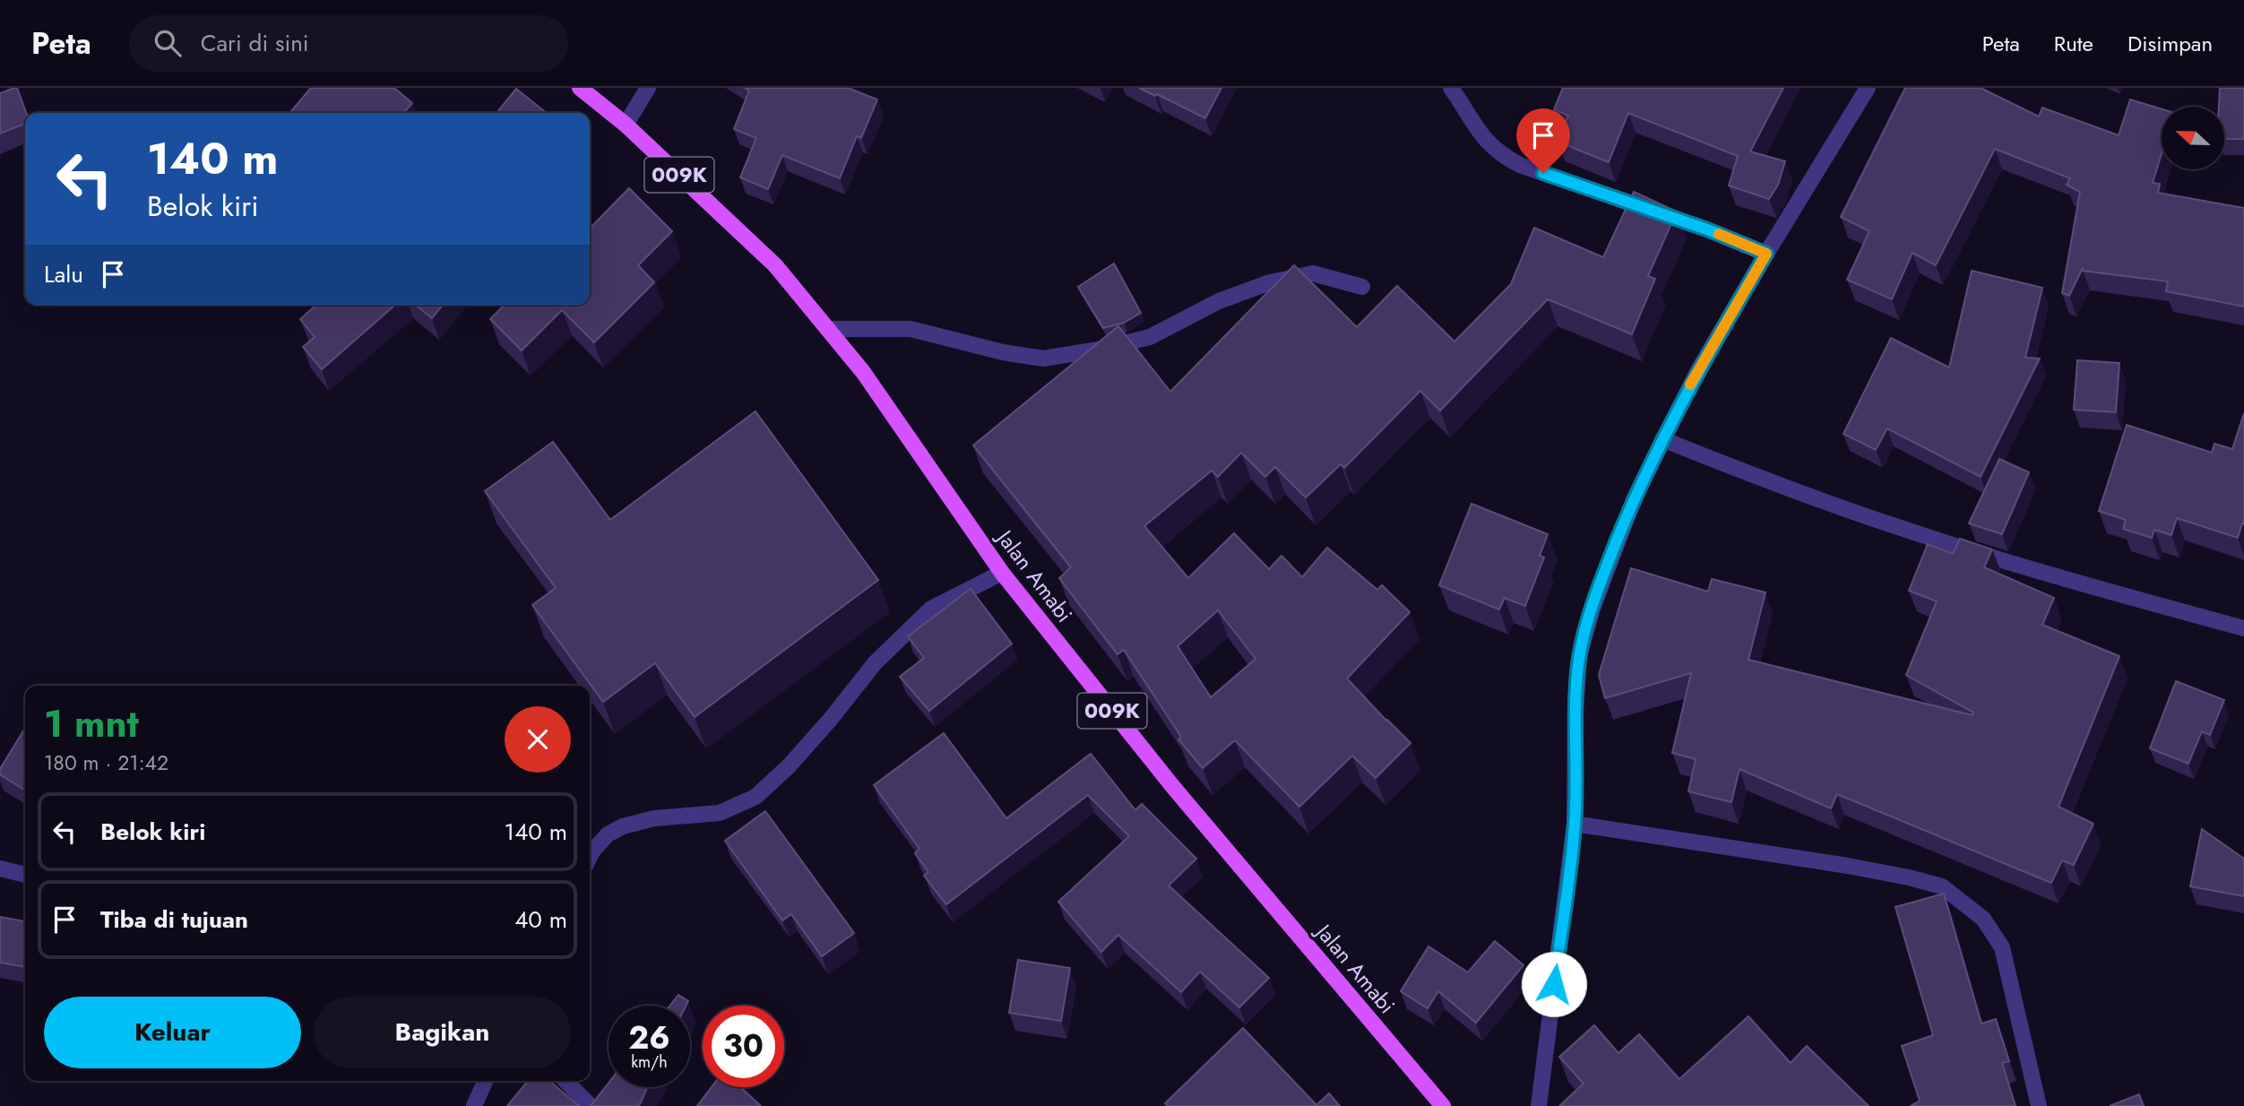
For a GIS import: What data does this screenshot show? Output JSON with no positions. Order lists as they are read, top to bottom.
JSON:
{
  "streets": {
    "main road": ["009K", "Jalan Amabi"]
  },
  "north": "left",
  "page": {
    "header": "Peta",
    "search": "Cari di sini",
    "nav": ["Peta", "Rute", "Disimpan"],
    "turn": ["140 m", "Belok kiri"],
    "then": "Lalu",
    "heading": ["1 mnt", "180 m · 21:42"],
    "list": [
      {
        "name": "Belok kiri",
        "value": "140 m"
      },
      {
        "name": "Tiba di tujuan",
        "value": "40 m"
      }
    ],
    "buttons": ["Keluar", "Bagikan"],
    "speed": "26 km/h",
    "limit": "30"
  }
}
